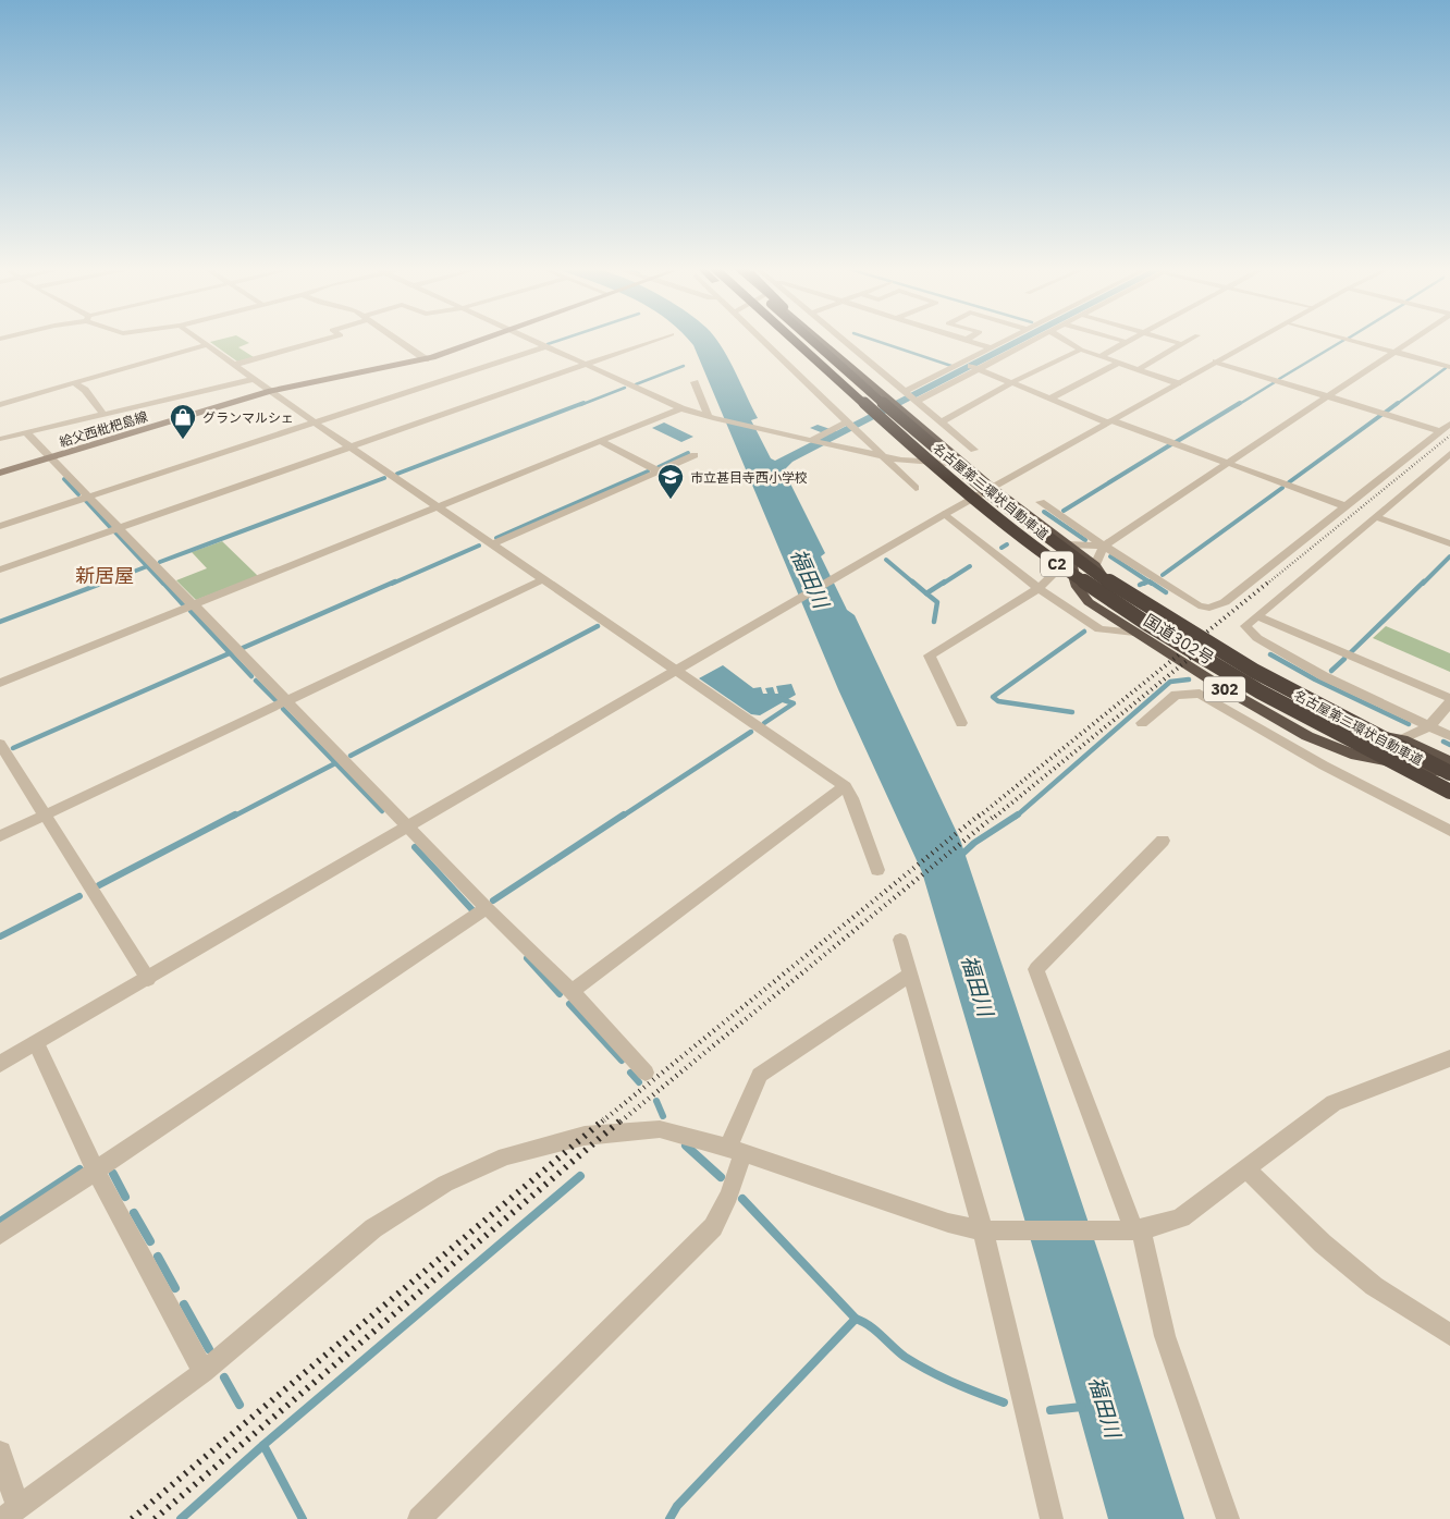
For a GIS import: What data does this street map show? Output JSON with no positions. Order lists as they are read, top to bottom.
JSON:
{
  "streets": {
    "highway": [
      "名古屋第二環状自動車道",
      "C2",
      "国道302号",
      "302"
    ],
    "main road": ["給父西枇杷島線"]
  },
  "crossings": [
    ["名古屋第二環状自動車道", "国道302号"]
  ],
  "districts": ["新居屋"],
  "water": ["福田川"],
  "places": {
    "shop": ["グランマルシェ"],
    "school or university": ["市立甚目寺西小学校"]
  }
}
